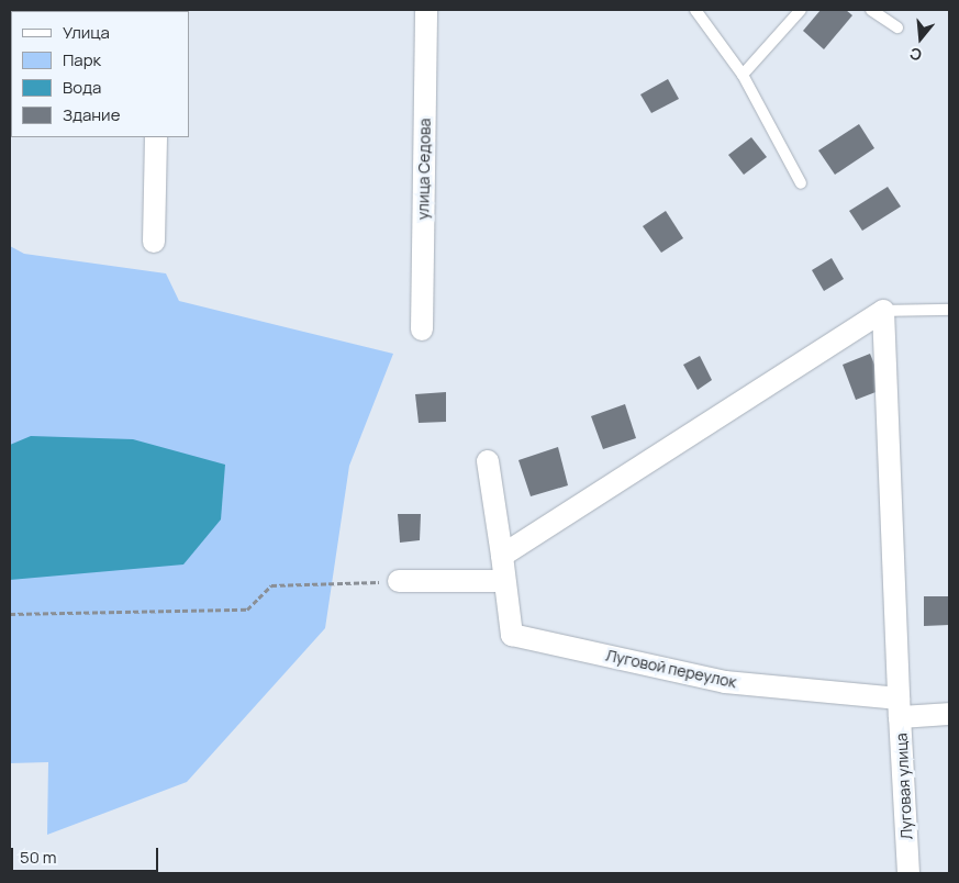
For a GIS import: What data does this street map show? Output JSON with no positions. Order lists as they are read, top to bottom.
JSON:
{
  "streets": {
    "street": ["улица Седова", "Луговой переулок", "Луговая улица"]
  },
  "crossings": [
    ["Луговой переулок", "Луговая улица"]
  ],
  "legend": [
    "Улица",
    "Парк",
    "Вода",
    "Здание"
  ],
  "scale_bar": "50 m",
  "north": "bottom"
}
